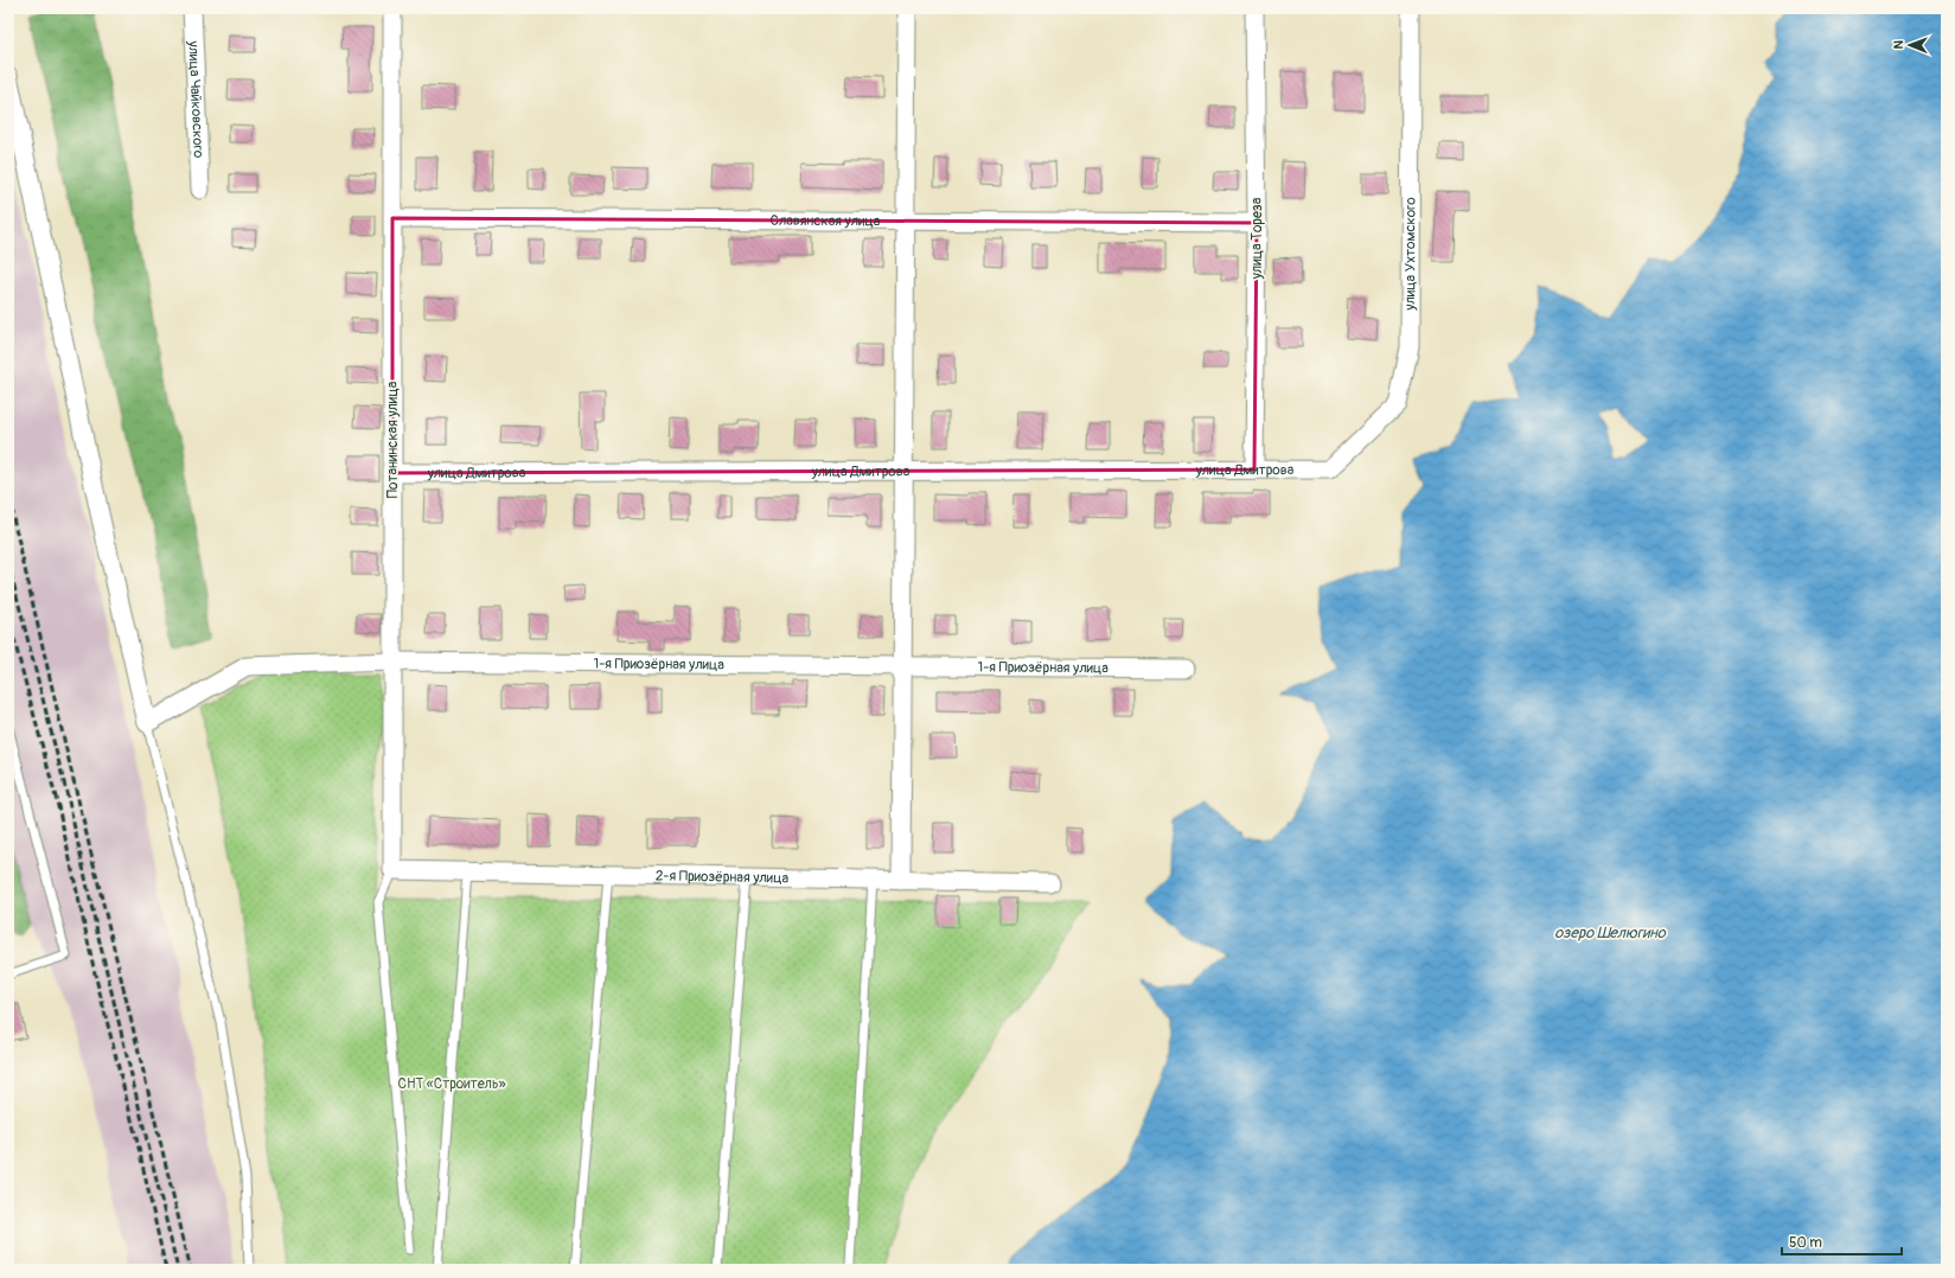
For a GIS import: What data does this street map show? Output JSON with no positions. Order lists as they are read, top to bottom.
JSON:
{
  "streets": {
    "street": [
      "улица Чайковского",
      "Славянская улица",
      "улица Тореза",
      "улица Ухтомского",
      "Потанинская улица",
      "улица Дмитрова",
      "1-я Приозёрная улица",
      "2-я Приозёрная улица"
    ]
  },
  "crossings": [
    ["Славянская улица", "улица Тореза"],
    ["Славянская улица", "Потанинская улица"],
    ["улица Тореза", "улица Дмитрова"],
    ["улица Ухтомского", "улица Дмитрова"],
    ["Потанинская улица", "улица Дмитрова"],
    ["Потанинская улица", "1-я Приозёрная улица"],
    ["Потанинская улица", "2-я Приозёрная улица"]
  ],
  "water": ["озеро Шелюгино"],
  "parks": ["СНТ «Строитель»"],
  "scale_bar": "50 m",
  "north": "left"
}
